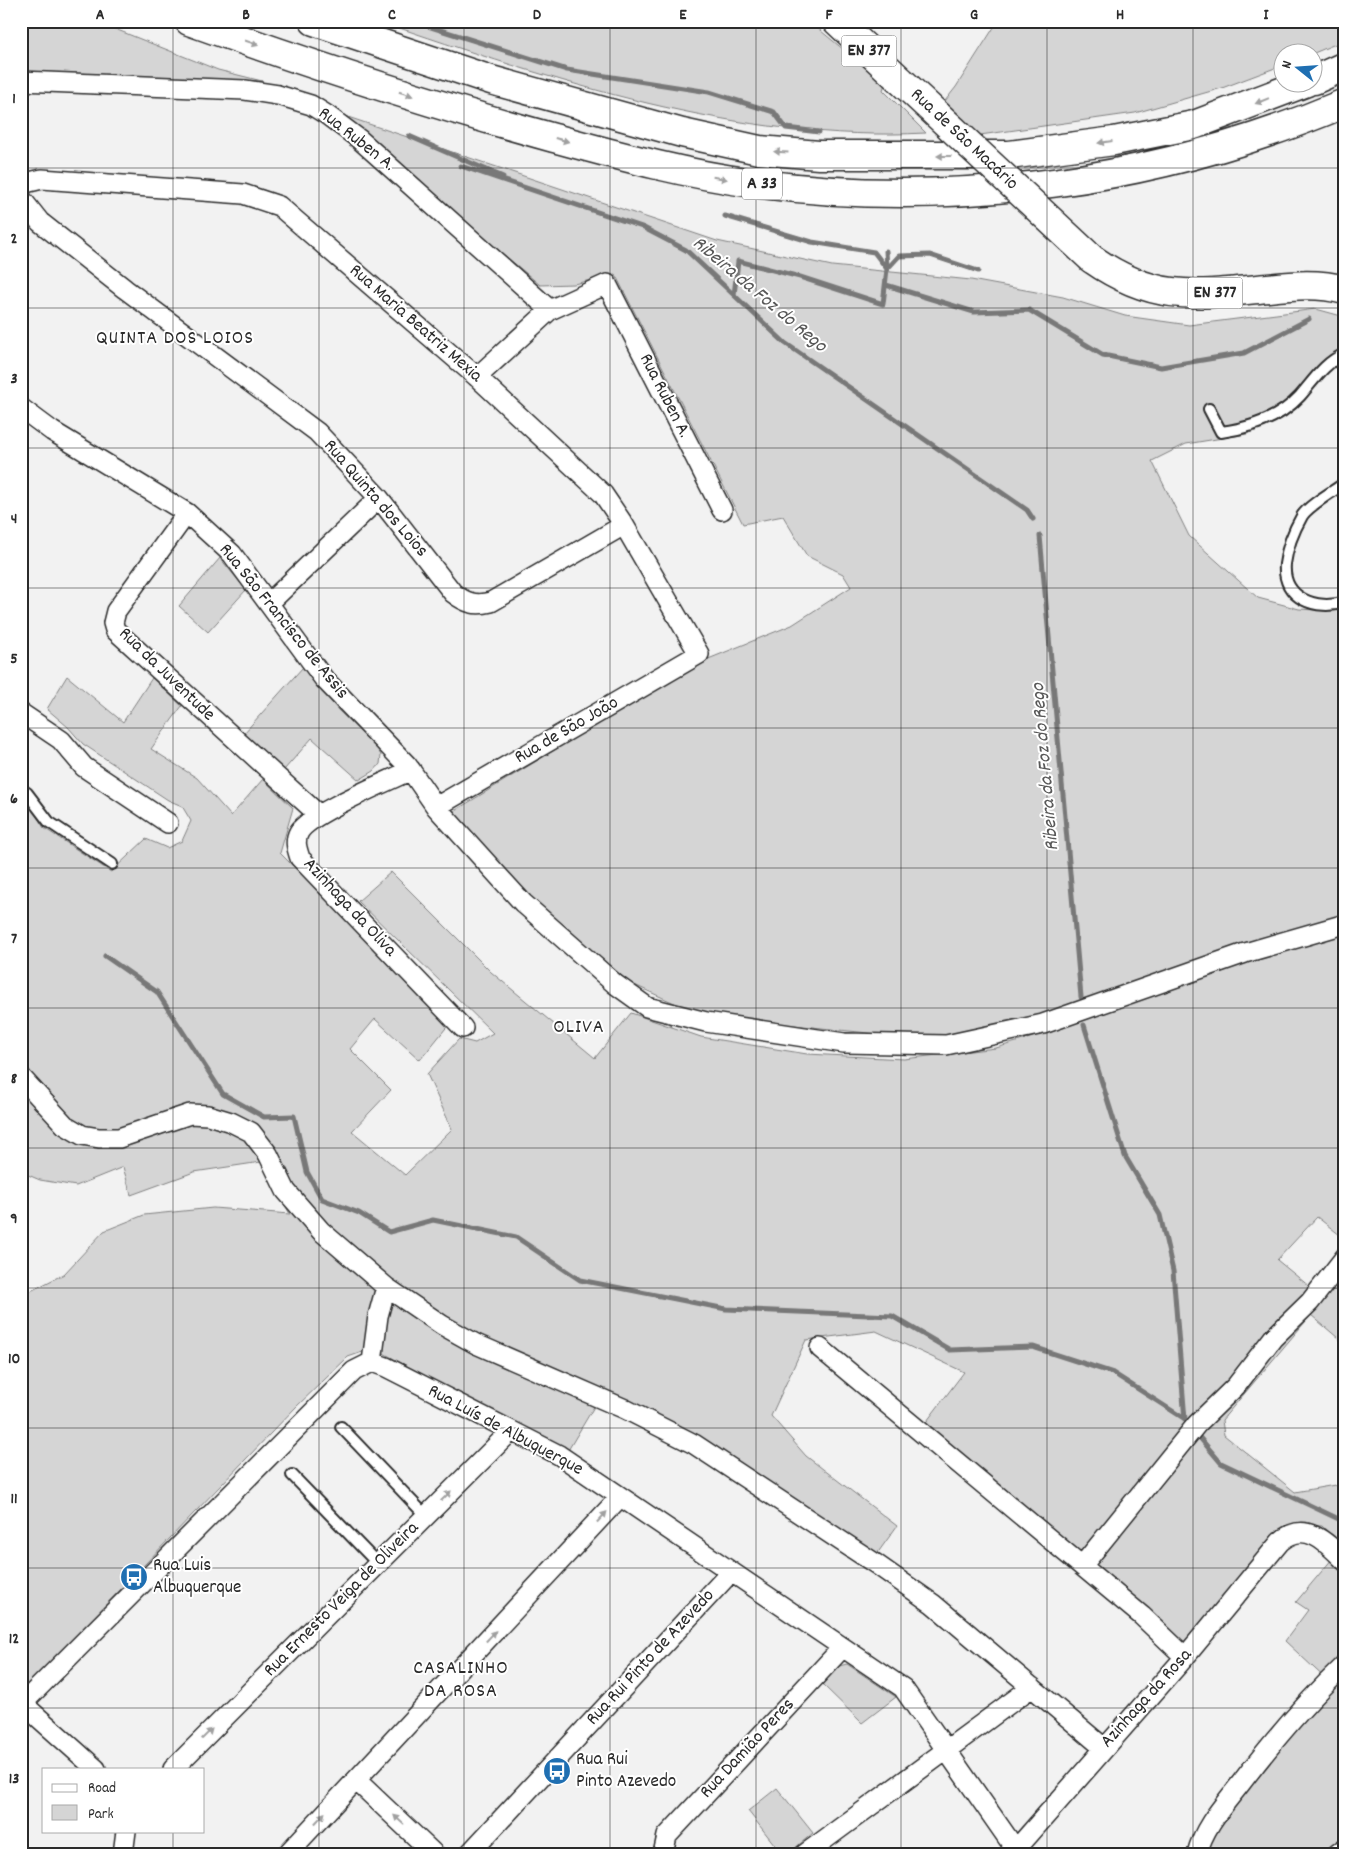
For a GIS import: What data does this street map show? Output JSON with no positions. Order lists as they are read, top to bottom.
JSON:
{
  "streets": {
    "main road": ["EN 377", "Rua de São Macário", "A 33"],
    "street": [
      "Rua Ruben A.",
      "Rua Maria Beatriz Mexia",
      "Rua Quinta dos Loios",
      "Rua São Francisco de Assis",
      "Rua da Juventude",
      "Rua de São João",
      "Azinhaga da Oliva",
      "Rua Luís de Albuquerque",
      "Rua Ernesto Veiga de Oliveira",
      "Rua Rui Pinto de Azevedo",
      "Azinhaga da Rosa",
      "Rua Damião Peres"
    ]
  },
  "crossings": [
    ["Rua Ruben A.", "Rua Maria Beatriz Mexia"],
    ["Rua Maria Beatriz Mexia", "Rua Quinta dos Loios"],
    ["Rua Maria Beatriz Mexia", "Rua de São João"],
    ["Rua São Francisco de Assis", "Rua da Juventude"],
    ["Rua São Francisco de Assis", "Rua de São João"],
    ["Rua São Francisco de Assis", "Azinhaga da Oliva"],
    ["Rua da Juventude", "Azinhaga da Oliva"],
    ["Rua Luís de Albuquerque", "Rua Ernesto Veiga de Oliveira"],
    ["Rua Luís de Albuquerque", "Rua Rui Pinto de Azevedo"],
    ["Rua Luís de Albuquerque", "Azinhaga da Rosa"],
    ["Rua Luís de Albuquerque", "Rua Damião Peres"]
  ],
  "districts": ["QUINTA DOS LOIOS", "OLIVA", "CASALINHO DA ROSA"],
  "water": ["Ribeira da Foz do Rego"],
  "places": {
    "bus stop": ["Rua Luis Albuquerque", "Rua Rui Pinto Azevedo"]
  },
  "legend": ["Road", "Park"],
  "north": "left",
  "grid": {
    "columns": [
      "A",
      "B",
      "C",
      "D",
      "E",
      "F",
      "G",
      "H",
      "I"
    ],
    "rows": [
      "1",
      "2",
      "3",
      "4",
      "5",
      "6",
      "7",
      "8",
      "9",
      "10",
      "11",
      "12",
      "13"
    ]
  }
}
